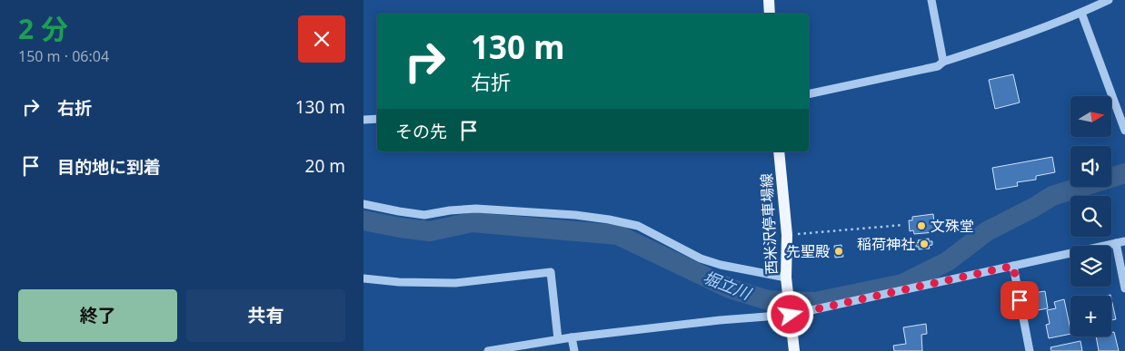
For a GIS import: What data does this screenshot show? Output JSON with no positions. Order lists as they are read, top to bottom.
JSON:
{
  "streets": {
    "main road": ["西米沢停車場線"]
  },
  "water": ["堀立川"],
  "places": ["文殊堂", "稲荷神社", "先聖殿"],
  "north": "right",
  "page": {
    "heading": ["2 分", "150 m · 06:04"],
    "turn": ["130 m", "右折"],
    "list": [
      {
        "name": "右折",
        "value": "130 m"
      },
      {
        "name": "目的地に到着",
        "value": "20 m"
      }
    ],
    "map_buttons": "+",
    "then": "その先",
    "buttons": ["終了", "共有"]
  }
}
